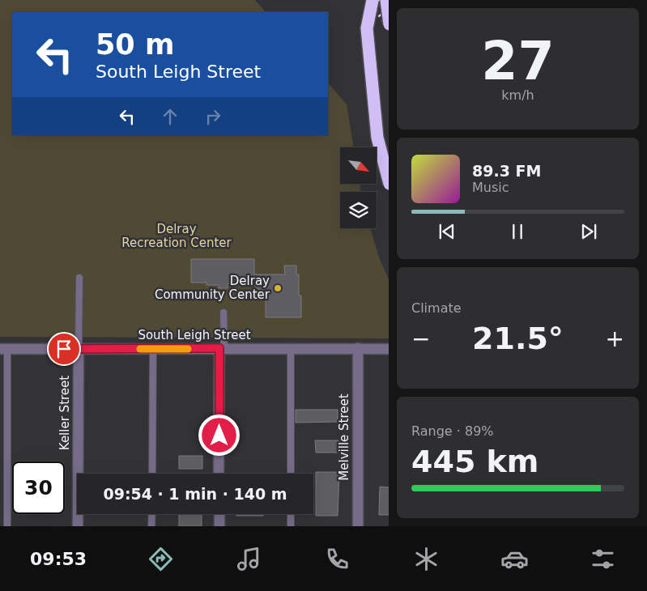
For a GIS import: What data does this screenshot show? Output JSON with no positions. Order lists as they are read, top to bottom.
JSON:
{
  "streets": {
    "street": ["South Leigh Street", "Keller Street", "Melville Street"]
  },
  "crossings": [
    ["South Leigh Street", "Keller Street"],
    ["South Leigh Street", "Melville Street"]
  ],
  "parks": ["Delray Recreation Center"],
  "places": ["Delray Community Center"],
  "north": "bottom right",
  "page": {
    "tile": [
      ["27", "km/h"],
      "Climate",
      ["Range · 89%", "445 km"]
    ],
    "turn": ["50 m", "South Leigh Street"],
    "song": ["89.3 FM", "Music"],
    "heat": ["−", "21.5°", "+"],
    "limit": "30",
    "trip": "09:54 · 1 min · 140 m",
    "tabs": "09:53"
  }
}
